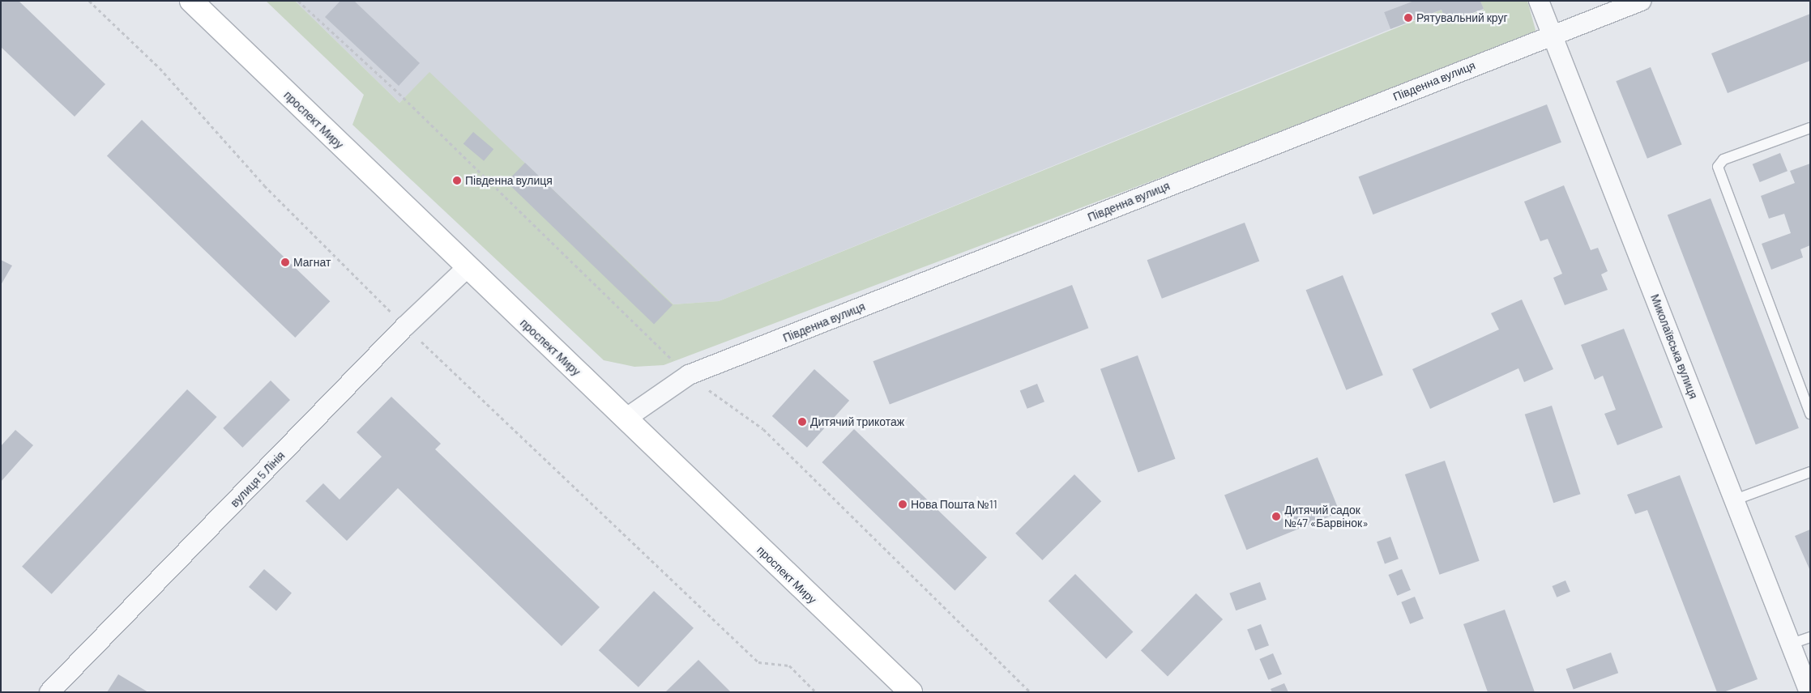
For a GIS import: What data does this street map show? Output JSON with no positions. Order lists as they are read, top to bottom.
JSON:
{
  "streets": {
    "main road": ["проспект Миру"],
    "street": ["Південна вулиця", "Миколаївська вулиця", "вулиця 5 Лінія"]
  },
  "crossings": [
    ["Південна вулиця", "проспект Миру"],
    ["Південна вулиця", "Миколаївська вулиця"],
    ["проспект Миру", "вулиця 5 Лінія"]
  ],
  "places": [
    "Рятувальний круг",
    "Південна вулиця",
    "Магнат",
    "Дитячий трикотаж",
    "Нова Пошта №11",
    "Дитячий садок №47 «Барвінок»"
  ]
}
